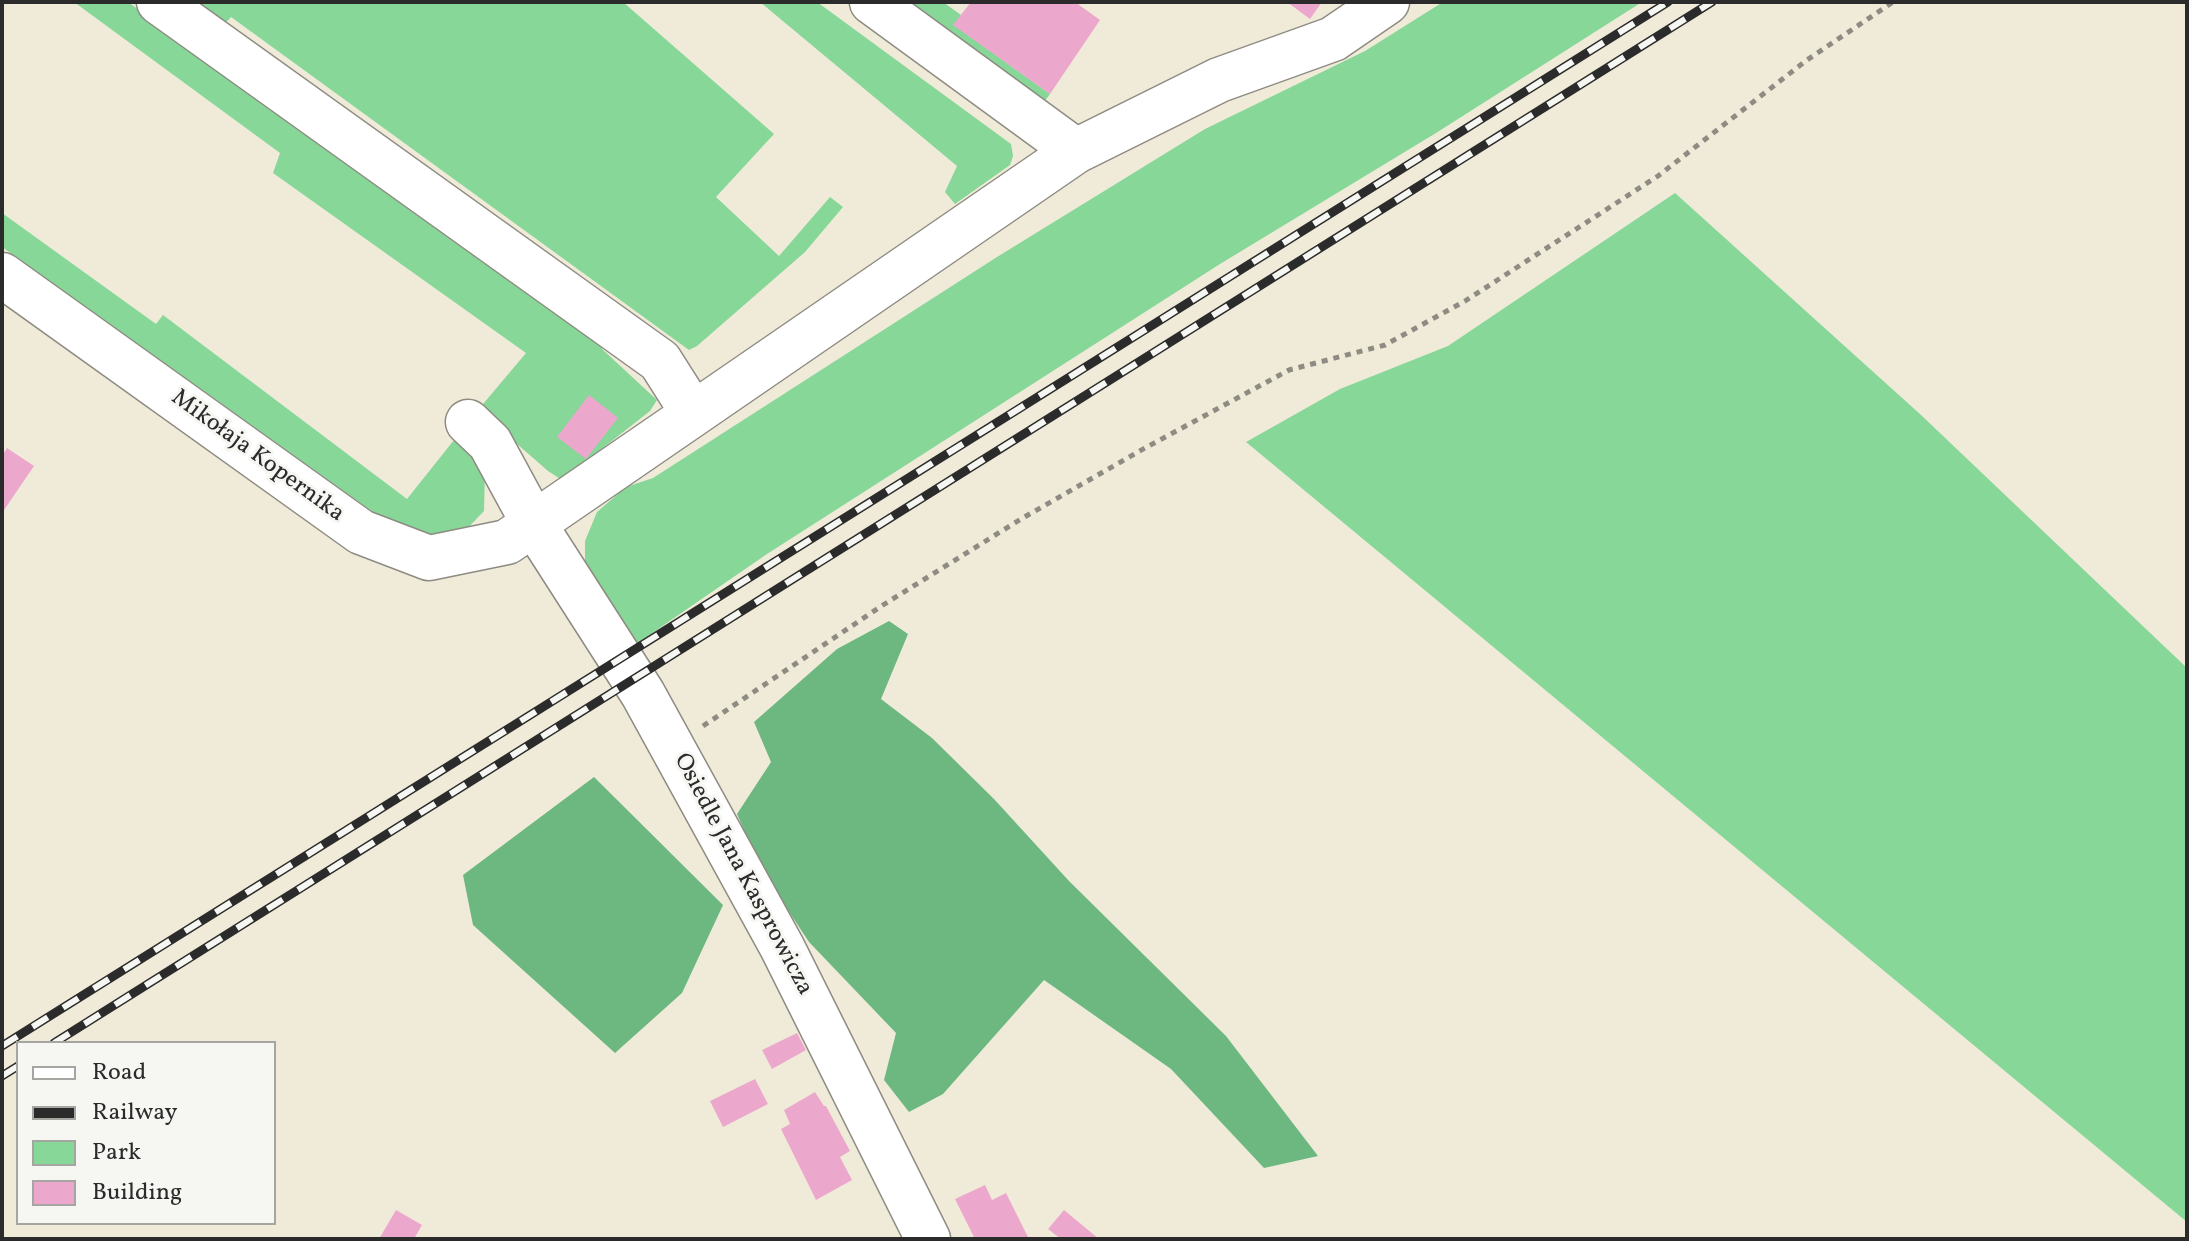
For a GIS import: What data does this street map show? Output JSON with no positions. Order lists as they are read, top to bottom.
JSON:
{
  "streets": {
    "street": ["Mikołaja Kopernika", "Osiedle Jana Kasprowicza"]
  },
  "crossings": [
    ["Mikołaja Kopernika", "Osiedle Jana Kasprowicza"]
  ],
  "legend": [
    "Road",
    "Railway",
    "Park",
    "Building"
  ]
}
